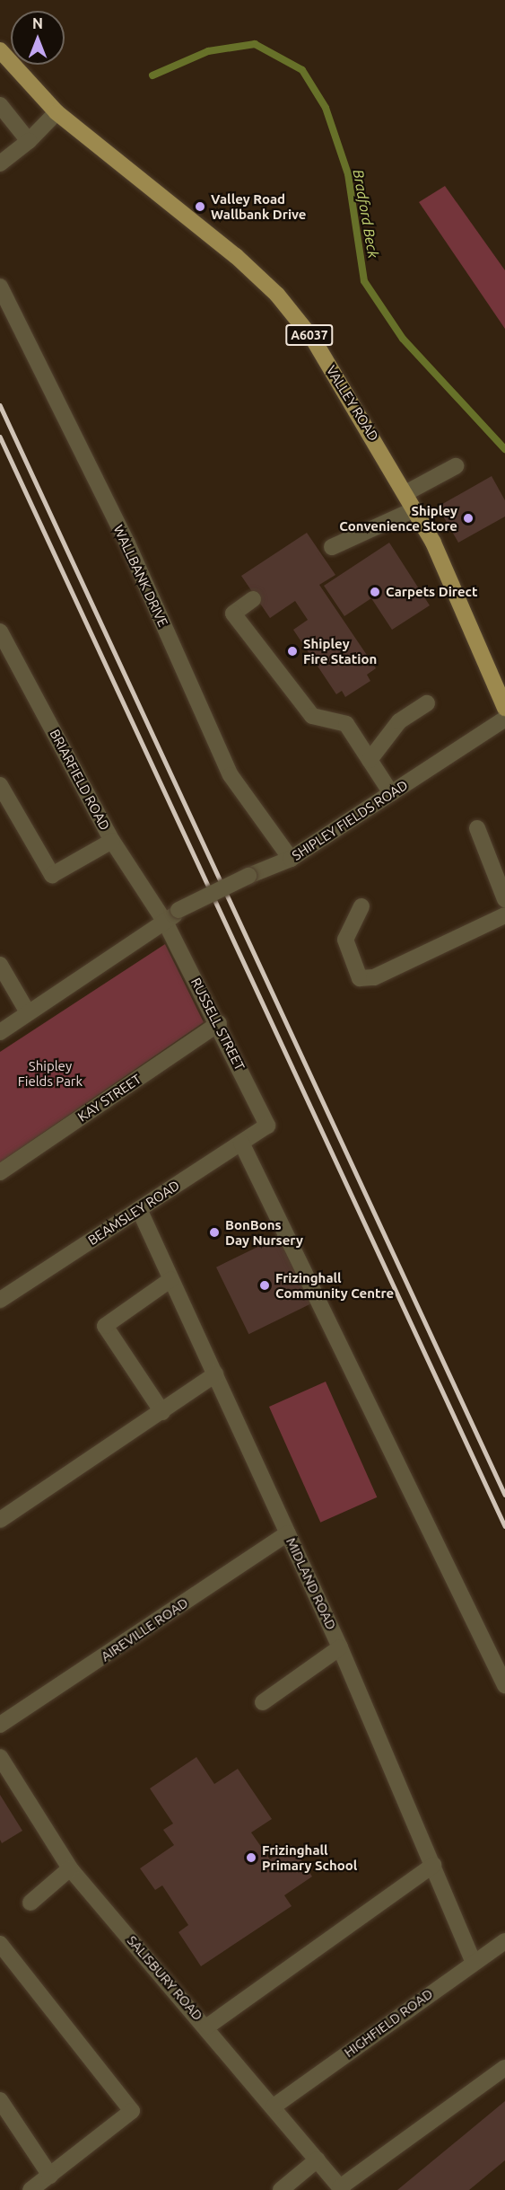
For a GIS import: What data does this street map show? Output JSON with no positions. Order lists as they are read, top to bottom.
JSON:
{
  "streets": {
    "main road": ["A6037", "VALLEY ROAD"],
    "street": [
      "WALLBANK DRIVE",
      "BRIARFIELD ROAD",
      "SHIPLEY FIELDS ROAD",
      "RUSSELL STREET",
      "KAY STREET",
      "BEAMSLEY ROAD",
      "MIDLAND ROAD",
      "AIREVILLE ROAD",
      "SALISBURY ROAD",
      "HIGHFIELD ROAD"
    ]
  },
  "crossings": [
    ["WALLBANK DRIVE", "SHIPLEY FIELDS ROAD"],
    ["BRIARFIELD ROAD", "SHIPLEY FIELDS ROAD"],
    ["BRIARFIELD ROAD", "RUSSELL STREET"],
    ["SHIPLEY FIELDS ROAD", "RUSSELL STREET"],
    ["RUSSELL STREET", "KAY STREET"],
    ["RUSSELL STREET", "BEAMSLEY ROAD"],
    ["BEAMSLEY ROAD", "MIDLAND ROAD"],
    ["MIDLAND ROAD", "AIREVILLE ROAD"],
    ["MIDLAND ROAD", "HIGHFIELD ROAD"],
    ["SALISBURY ROAD", "HIGHFIELD ROAD"]
  ],
  "water": ["Bradford Beck"],
  "parks": ["Shipley Fields Park"],
  "places": [
    "Valley Road Wallbank Drive",
    "Shipley Convenience Store",
    "Carpets Direct",
    "Shipley Fire Station",
    "BonBons Day Nursery",
    "Frizinghall Community Centre",
    "Frizinghall Primary School"
  ],
  "north": "top"
}
